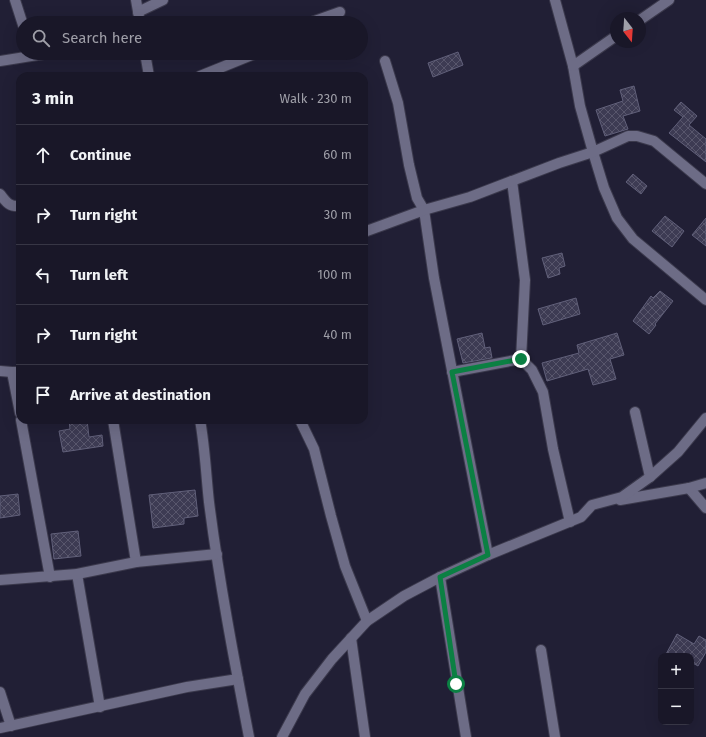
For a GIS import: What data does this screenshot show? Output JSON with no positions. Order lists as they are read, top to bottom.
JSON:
{
  "north": "bottom",
  "page": {
    "search": "Search here",
    "heading": ["3 min", "Walk · 230 m"],
    "list": [
      ["Continue", "60 m"],
      ["Turn right", "30 m"],
      ["Turn left", "100 m"],
      ["Turn right", "40 m"],
      "Arrive at destination"
    ],
    "map_buttons": ["+", "−"]
  }
}
